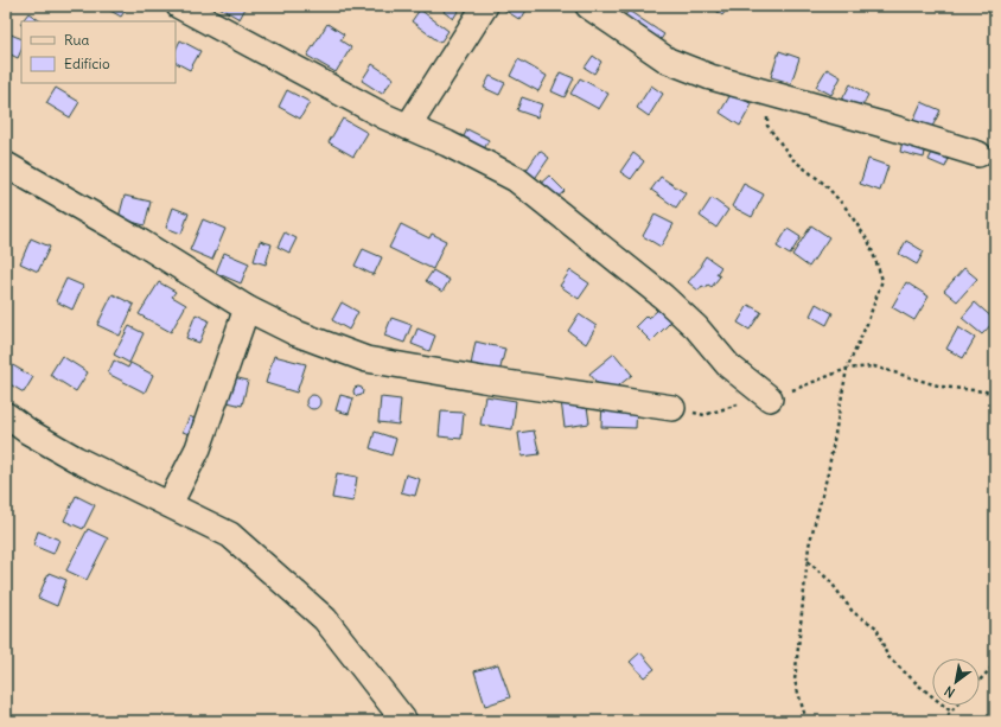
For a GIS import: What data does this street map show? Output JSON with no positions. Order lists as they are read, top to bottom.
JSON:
{
  "legend": ["Rua", "Edifício"],
  "north": "bottom left"
}
